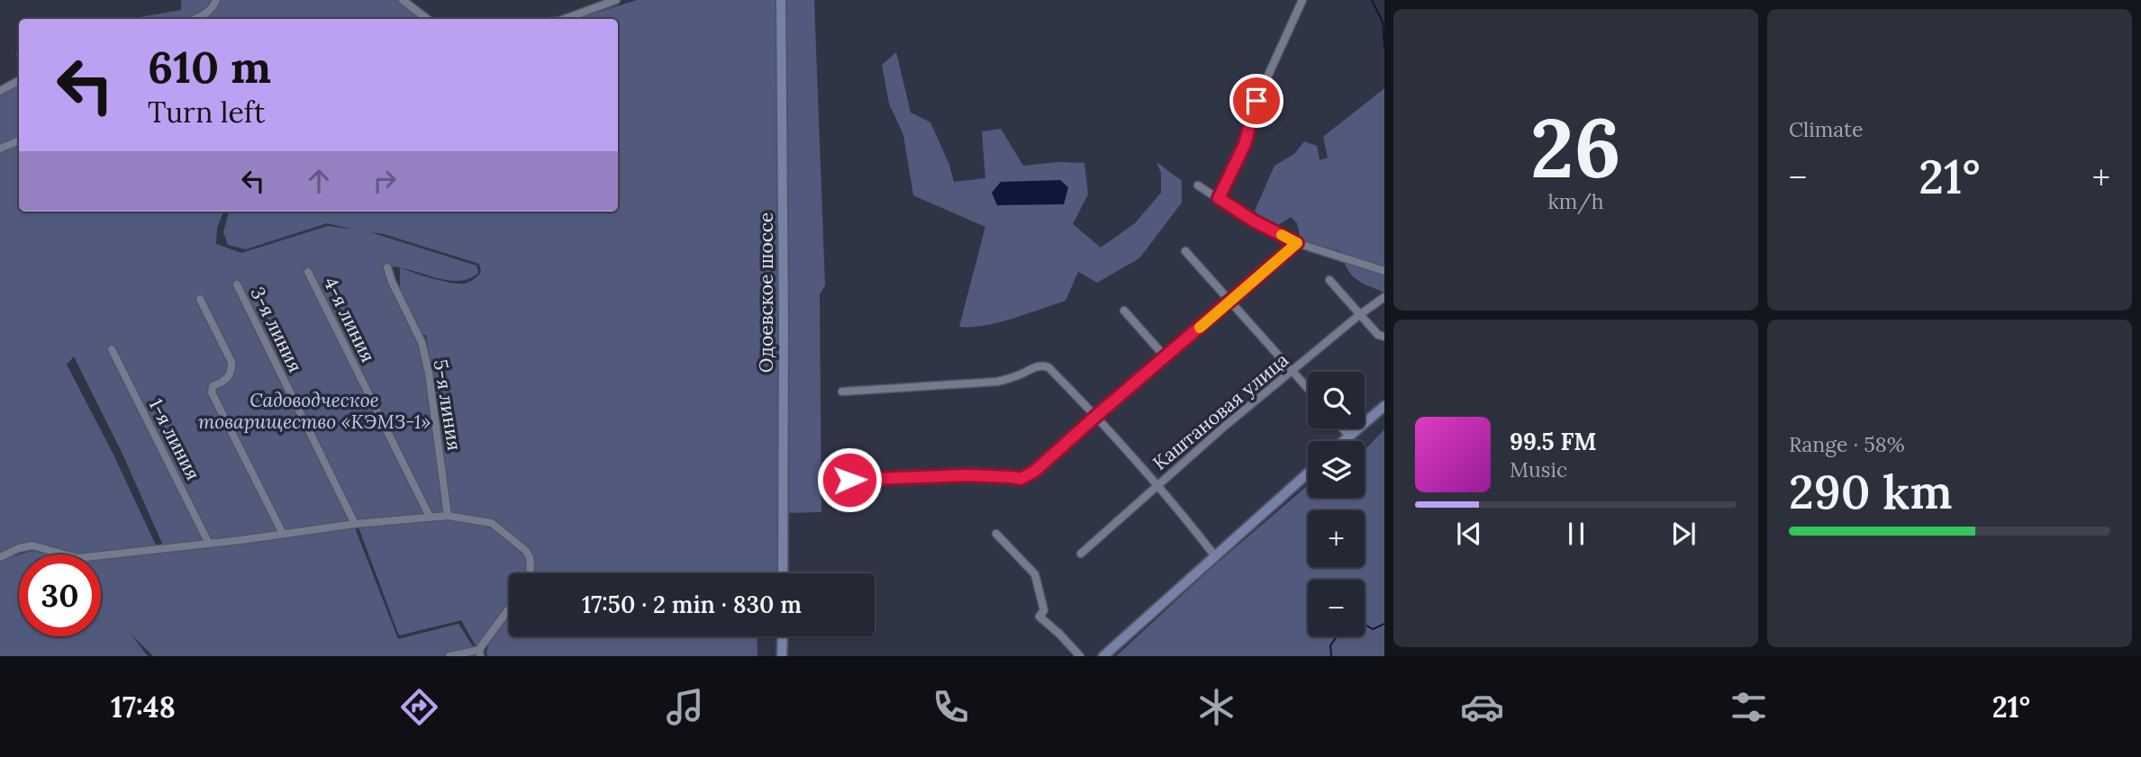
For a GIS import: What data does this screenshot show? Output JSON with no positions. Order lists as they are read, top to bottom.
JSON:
{
  "streets": {
    "main road": ["Одоевское шоссе"],
    "street": [
      "4-я линия",
      "3-я линия",
      "5-я линия",
      "Каштановая улица",
      "1-я линия"
    ]
  },
  "parks": ["Садоводческое товарищество «КЭМЗ-1»"],
  "page": {
    "tile": [
      ["26", "km/h"],
      "Climate",
      ["Range · 58%", "290 km"]
    ],
    "turn": ["610 m", "Turn left"],
    "heat": ["−", "21°", "+"],
    "map_buttons": ["+", "−"],
    "song": ["99.5 FM", "Music"],
    "limit": "30",
    "trip": "17:50 · 2 min · 830 m",
    "tabs": ["17:48", "21°"]
  }
}
